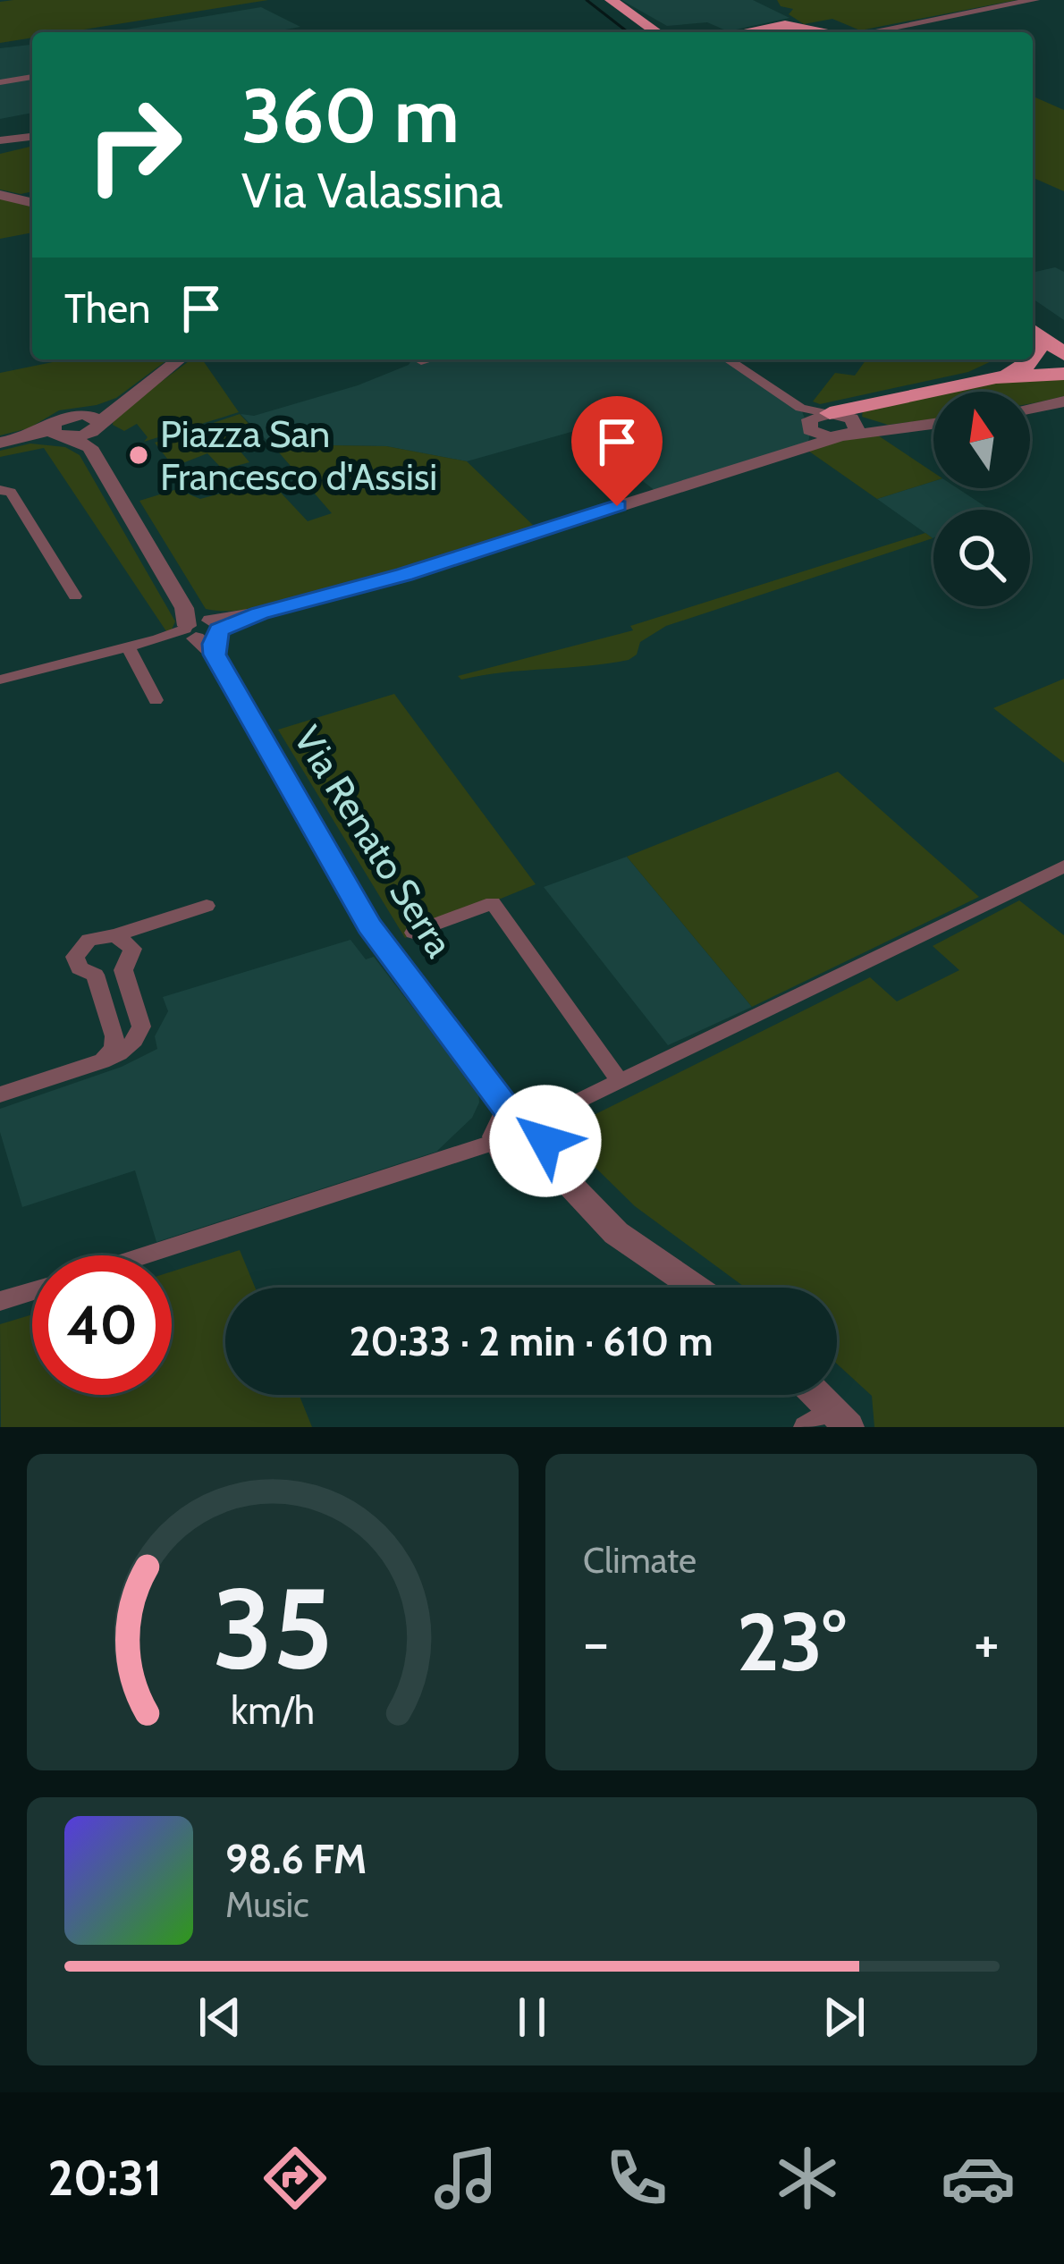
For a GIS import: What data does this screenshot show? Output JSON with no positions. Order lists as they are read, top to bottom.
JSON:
{
  "streets": {
    "street": ["Via Renato Serra"]
  },
  "places": ["Piazza San Francesco d'Assisi"],
  "north": "top",
  "page": {
    "turn": ["360 m", "Via Valassina"],
    "then": "Then",
    "limit": "40",
    "trip": "20:33 · 2 min · 610 m",
    "tile": "Climate",
    "heat": ["−", "23°", "+"],
    "song": ["98.6 FM", "Music"],
    "tabs": "20:31",
    "gauge": ["35", "km/h"]
  }
}
